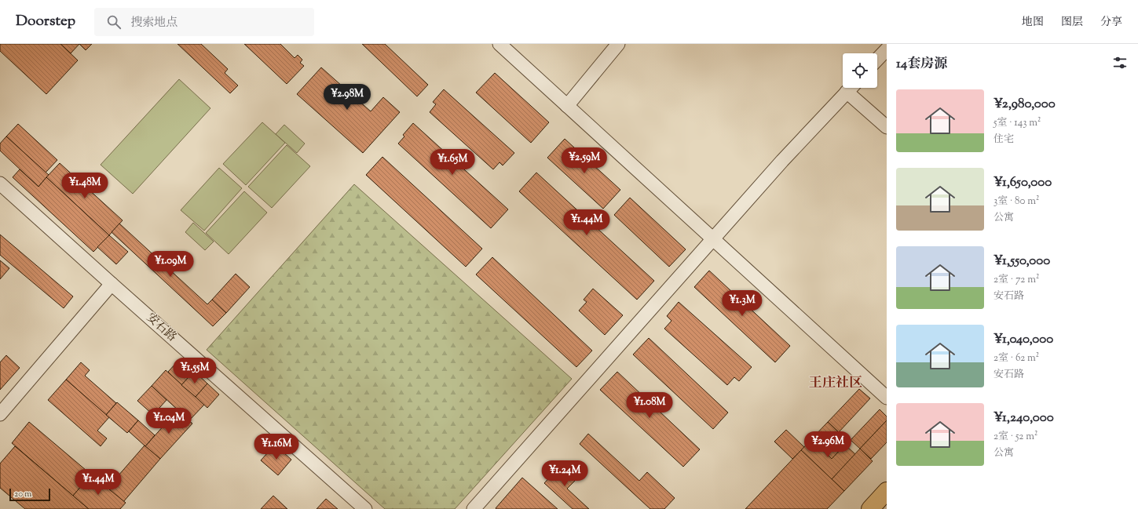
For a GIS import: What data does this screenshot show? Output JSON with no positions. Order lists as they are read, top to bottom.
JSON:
{
  "streets": {
    "street": ["安石路"]
  },
  "districts": ["王庄社区"],
  "scale_bar": "20 m",
  "page": {
    "header": "Doorstep",
    "search": "搜索地点",
    "nav": ["地图", "图层", "分享"],
    "heading": "14套房源",
    "list": [
      {
        "name": "¥2,980,000",
        "note": "5室 · 143 m² · 住宅"
      },
      {
        "name": "¥1,650,000",
        "note": "3室 · 80 m² · 公寓"
      },
      {
        "name": "¥1,550,000",
        "note": "2室 · 72 m² · 安石路"
      },
      {
        "name": "¥1,040,000",
        "note": "2室 · 62 m² · 安石路"
      },
      {
        "name": "¥1,240,000",
        "note": "2室 · 52 m² · 公寓"
      }
    ],
    "price": [
      "¥2.98M",
      "¥2.59M",
      "¥1.65M",
      "¥1.48M",
      "¥1.44M",
      "¥1.09M",
      "¥1.3M",
      "¥1.55M",
      "¥1.08M",
      "¥1.04M",
      "¥2.96M",
      "¥1.16M",
      "¥1.24M",
      "¥1.44M"
    ],
    "scale": "20 m"
  }
}
